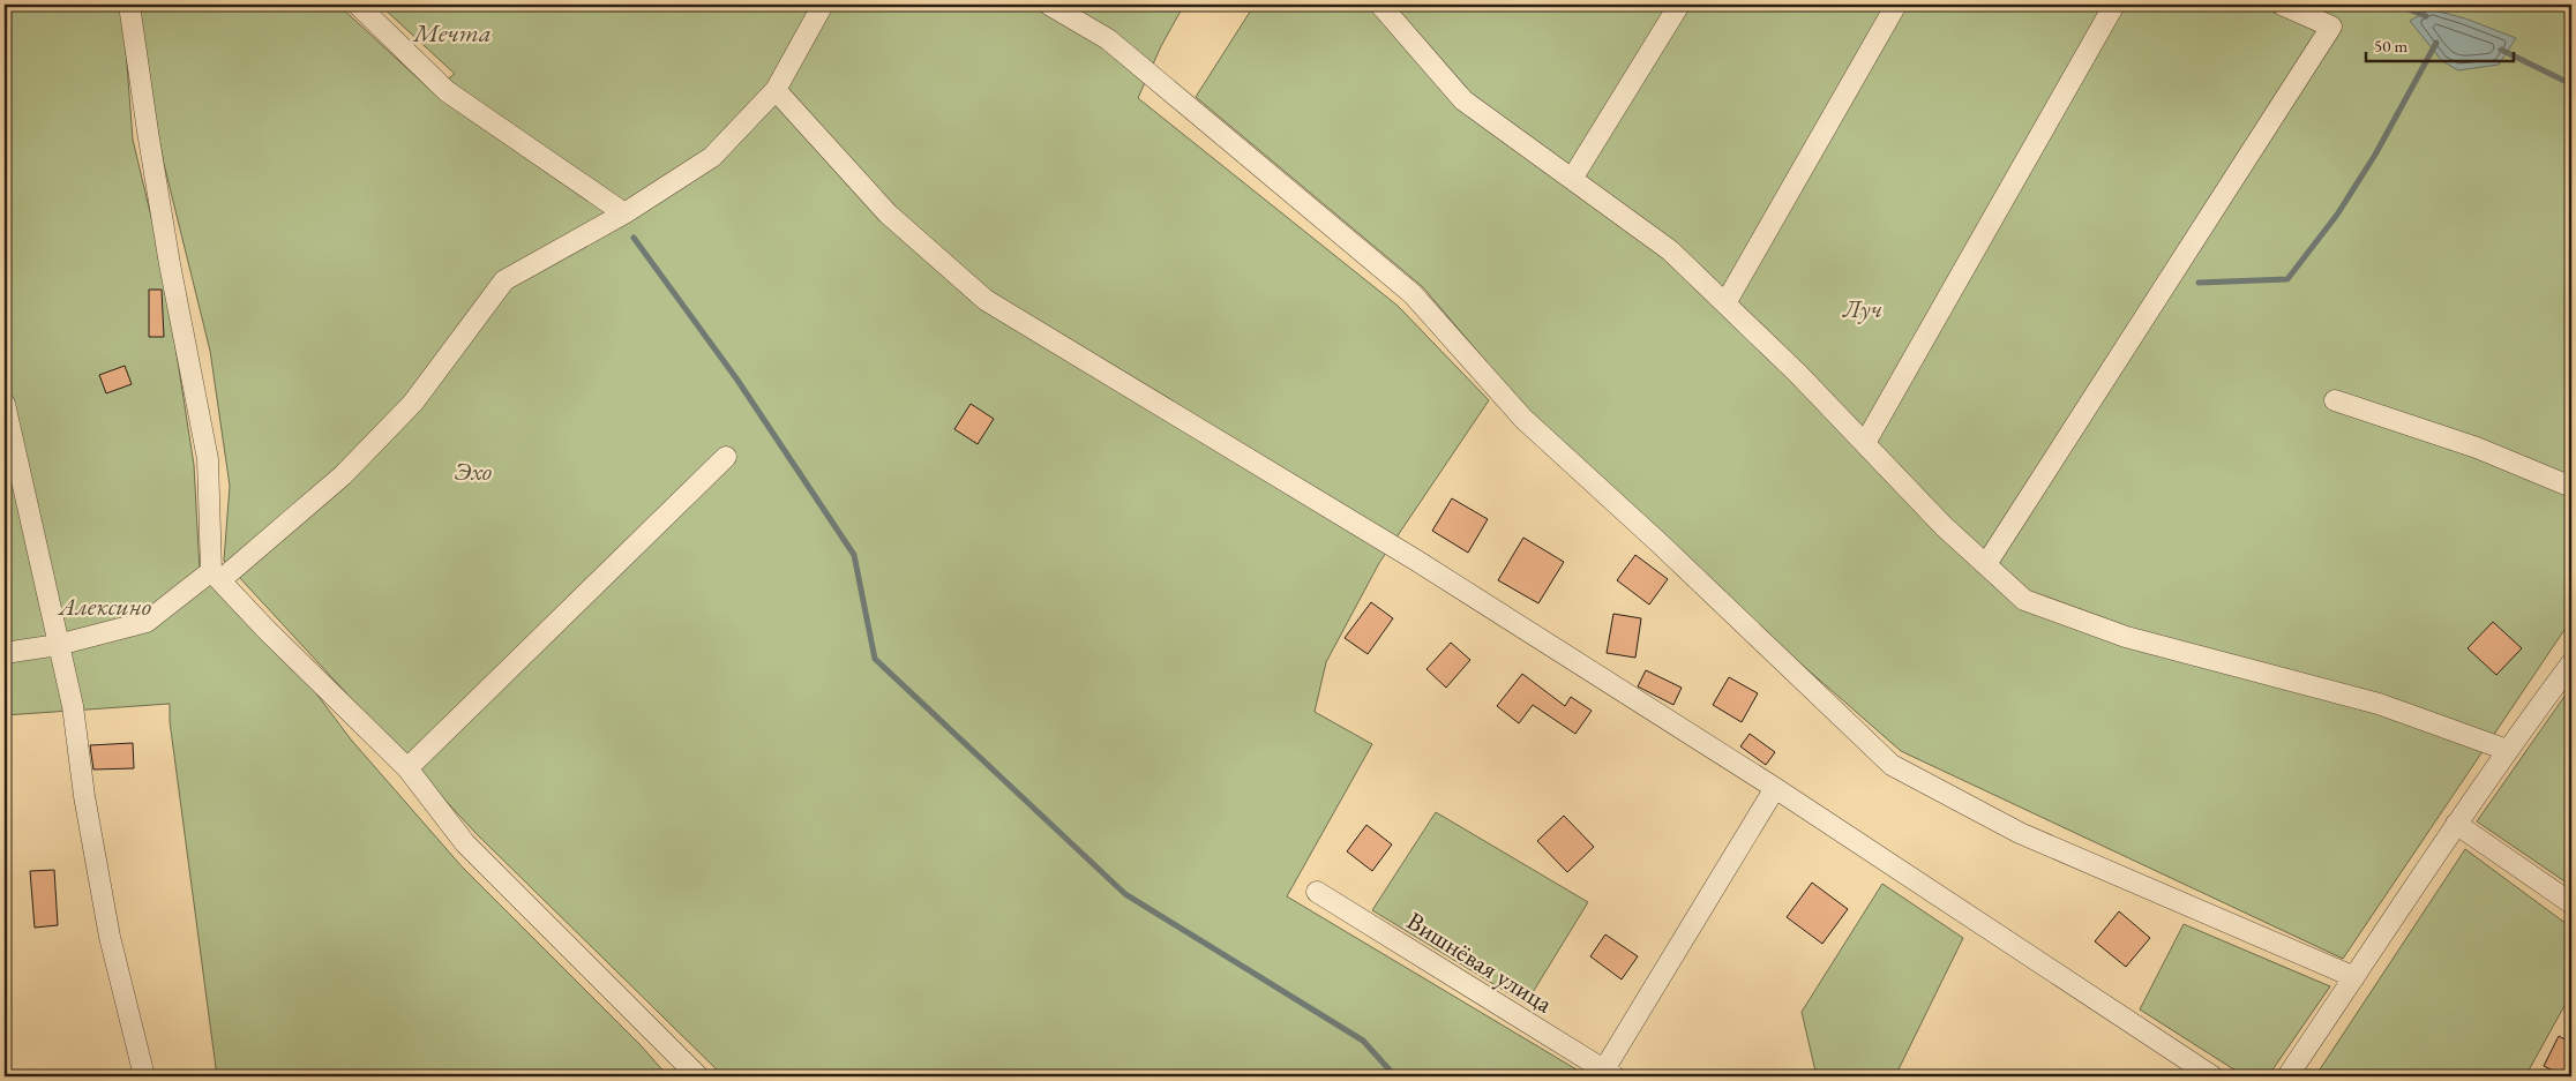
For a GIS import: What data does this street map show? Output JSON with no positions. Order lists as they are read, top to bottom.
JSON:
{
  "streets": {
    "street": ["Вишнёвая улица"]
  },
  "parks": [
    "Мечта",
    "Луч",
    "Эхо",
    "Алексино"
  ],
  "scale_bar": "50 m"
}
